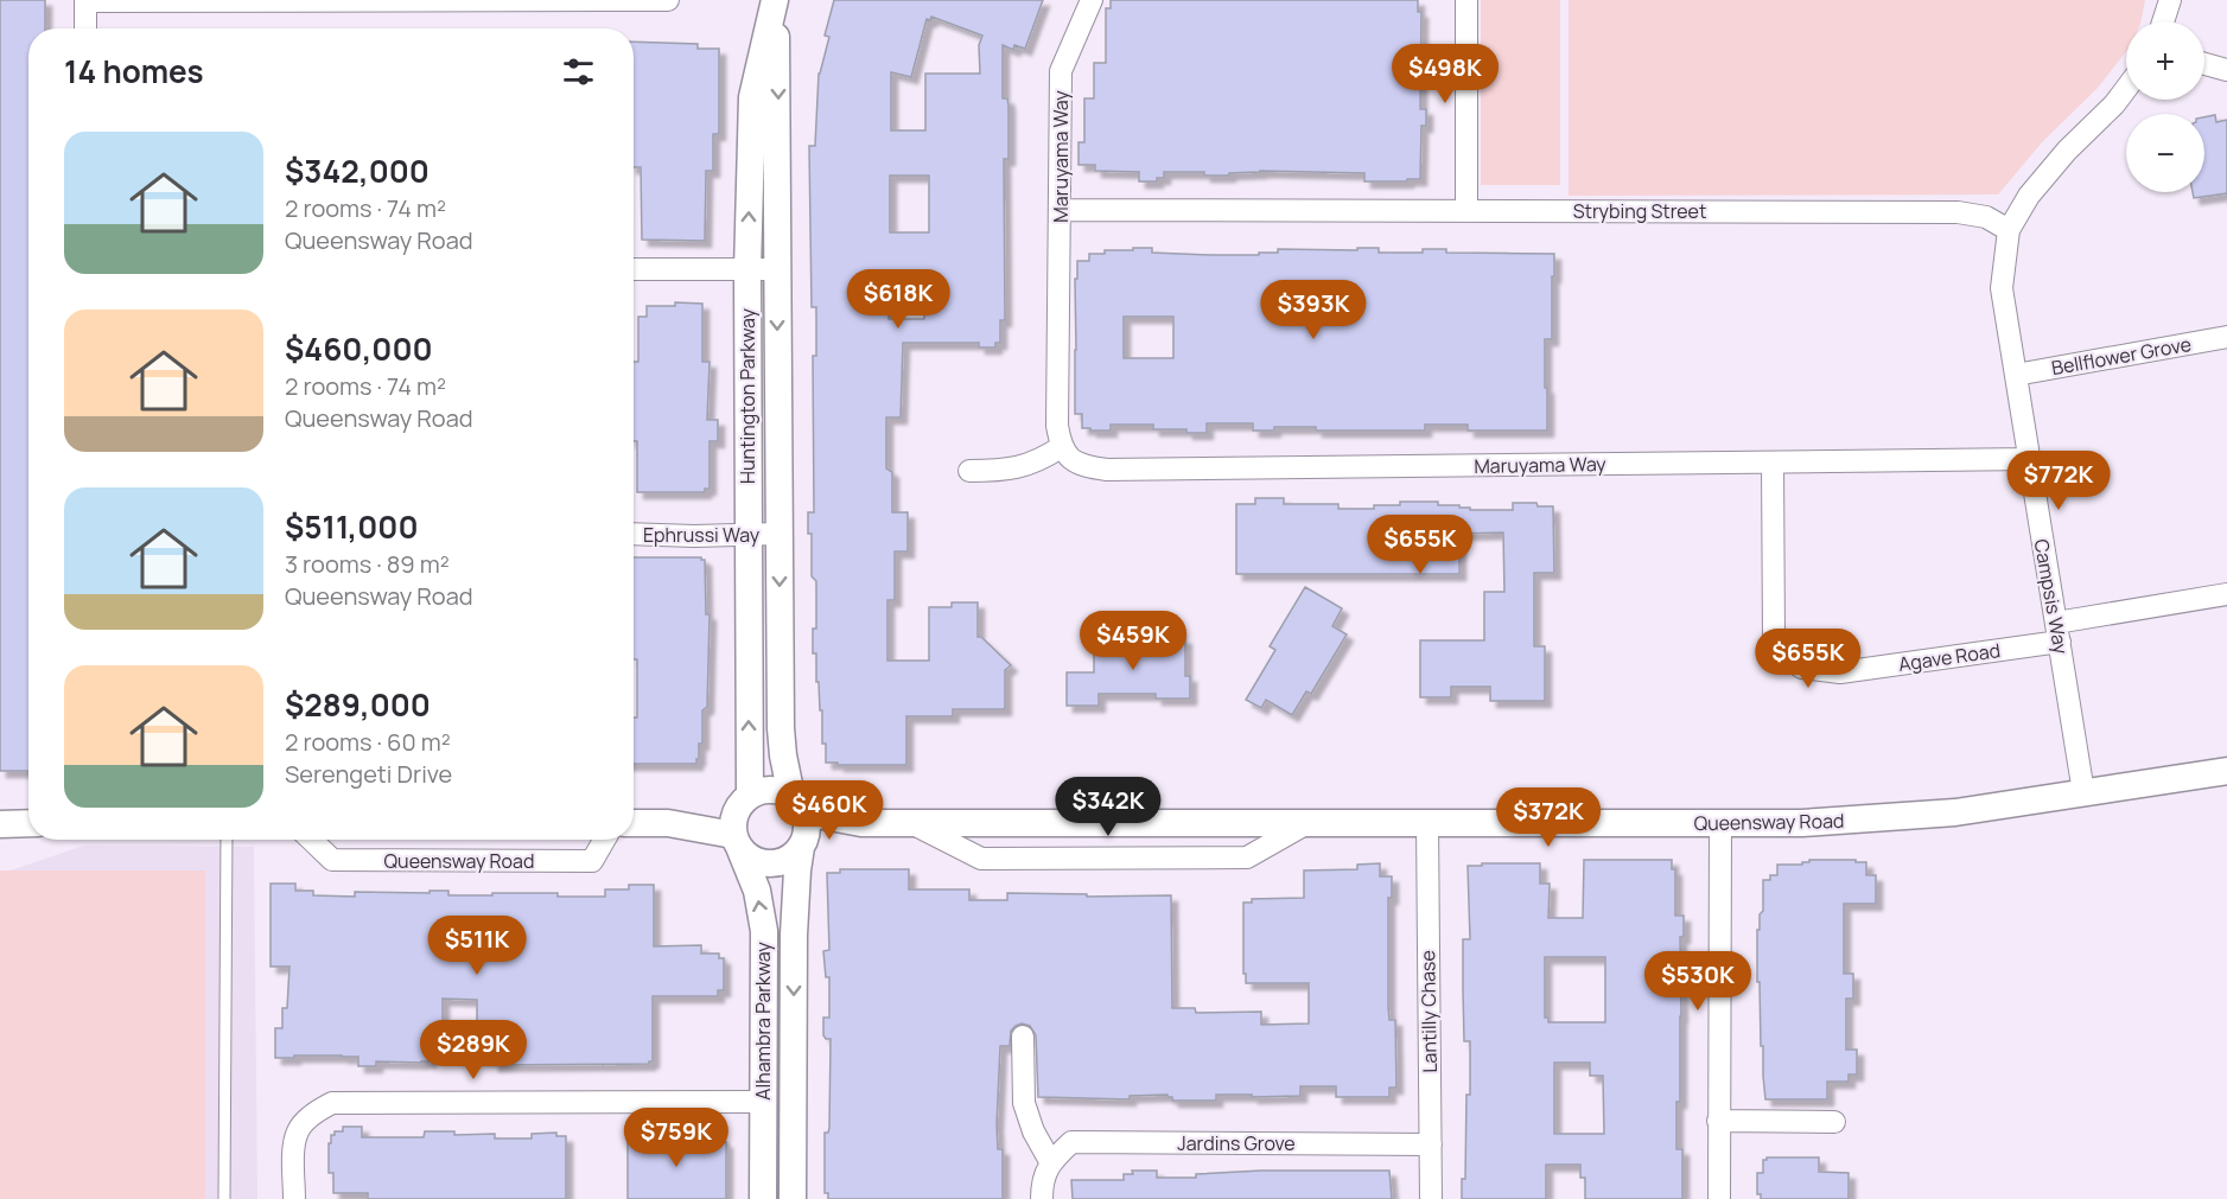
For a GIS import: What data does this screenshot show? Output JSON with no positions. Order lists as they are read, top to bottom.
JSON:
{
  "streets": {
    "street": [
      "Maruyama Way",
      "Strybing Street",
      "Bellflower Grove",
      "Huntington Parkway",
      "Ephrussi Way",
      "Campsis Way",
      "Agave Road",
      "Queensway Road",
      "Lantilly Chase",
      "Alhambra Parkway",
      "Jardins Grove"
    ]
  },
  "crossings": [
    ["Maruyama Way", "Strybing Street"],
    ["Maruyama Way", "Campsis Way"],
    ["Maruyama Way", "Agave Road"],
    ["Strybing Street", "Campsis Way"],
    ["Bellflower Grove", "Campsis Way"],
    ["Huntington Parkway", "Ephrussi Way"],
    ["Huntington Parkway", "Queensway Road"],
    ["Huntington Parkway", "Alhambra Parkway"],
    ["Campsis Way", "Agave Road"],
    ["Campsis Way", "Queensway Road"],
    ["Queensway Road", "Lantilly Chase"],
    ["Queensway Road", "Alhambra Parkway"],
    ["Lantilly Chase", "Jardins Grove"]
  ],
  "page": {
    "map_buttons": ["+", "−"],
    "heading": "14 homes",
    "price": [
      "$498K",
      "$618K",
      "$393K",
      "$772K",
      "$655K",
      "$459K",
      "$655K",
      "$342K",
      "$460K",
      "$372K",
      "$511K",
      "$530K",
      "$289K",
      "$759K"
    ],
    "list": [
      {
        "name": "$342,000",
        "note": "2 rooms · 74 m² · Queensway Road"
      },
      {
        "name": "$460,000",
        "note": "2 rooms · 74 m² · Queensway Road"
      },
      {
        "name": "$511,000",
        "note": "3 rooms · 89 m² · Queensway Road"
      },
      {
        "name": "$289,000",
        "note": "2 rooms · 60 m² · Serengeti Drive"
      }
    ]
  }
}
